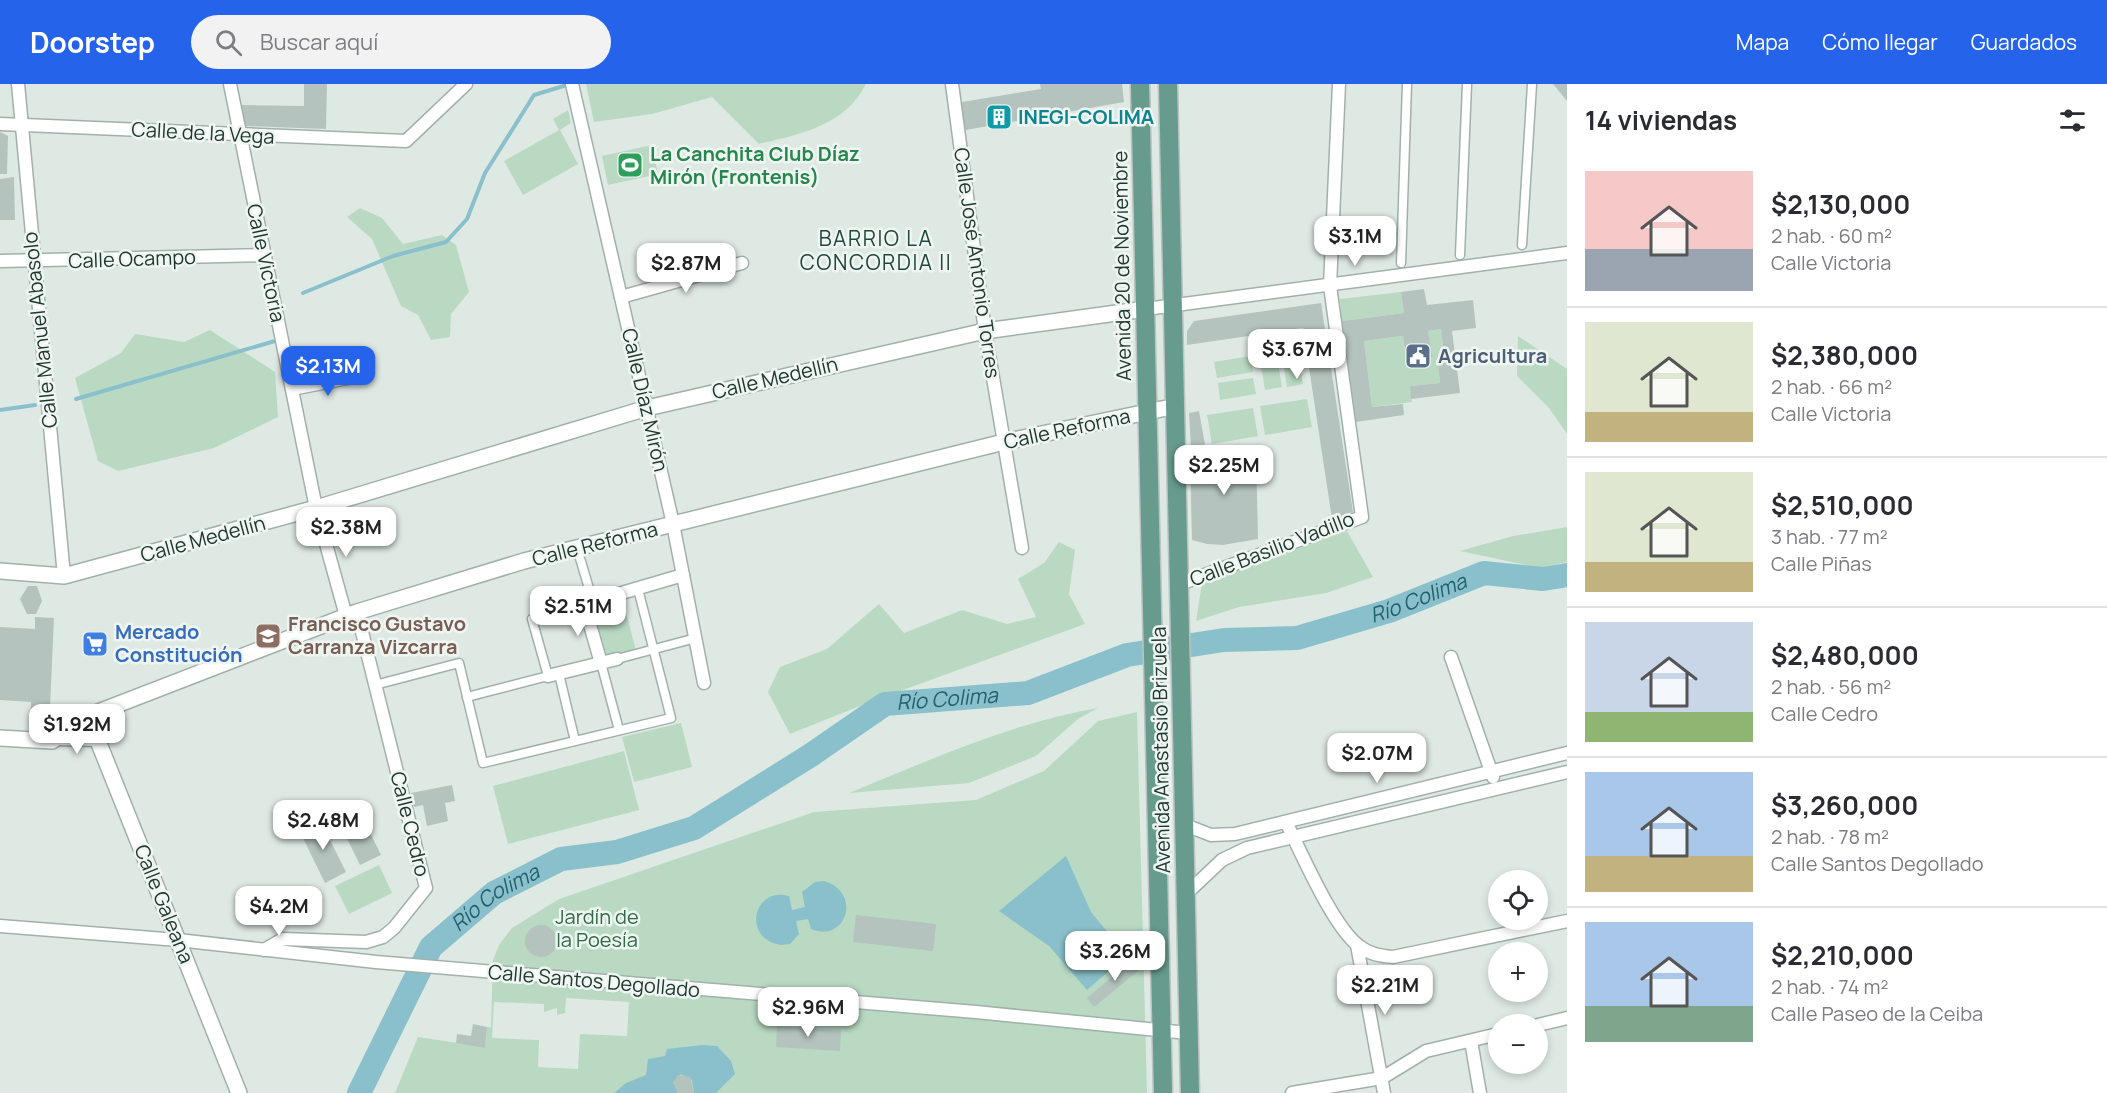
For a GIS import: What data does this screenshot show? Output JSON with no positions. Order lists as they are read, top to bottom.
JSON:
{
  "streets": {
    "main road": ["Avenida 20 de Noviembre", "Avenida Anastasio Brizuela"],
    "street": [
      "Calle de la Vega",
      "Calle Ocampo",
      "Calle Victoria",
      "Calle José Antonio Torres",
      "Calle Manuel Abasolo",
      "Calle Medellín",
      "Calle Díaz Mirón",
      "Calle Reforma",
      "Calle Basilio Vadillo",
      "Calle Cedro",
      "Calle Galeana",
      "Calle Santos Degollado"
    ]
  },
  "crossings": [
    ["Calle de la Vega", "Calle Victoria"],
    ["Calle de la Vega", "Calle Manuel Abasolo"],
    ["Calle Ocampo", "Calle Victoria"],
    ["Calle Ocampo", "Calle Manuel Abasolo"],
    ["Calle Victoria", "Calle Medellín"],
    ["Calle Victoria", "Calle Reforma"],
    ["Calle Victoria", "Calle Cedro"],
    ["Calle José Antonio Torres", "Calle Medellín"],
    ["Calle José Antonio Torres", "Calle Reforma"],
    ["Avenida 20 de Noviembre", "Calle Medellín"],
    ["Avenida 20 de Noviembre", "Calle Reforma"],
    ["Avenida 20 de Noviembre", "Avenida Anastasio Brizuela"],
    ["Calle Manuel Abasolo", "Calle Medellín"],
    ["Calle Medellín", "Calle Díaz Mirón"],
    ["Calle Medellín", "Calle Basilio Vadillo"],
    ["Calle Díaz Mirón", "Calle Reforma"],
    ["Calle Reforma", "Avenida Anastasio Brizuela"],
    ["Calle Reforma", "Calle Cedro"],
    ["Calle Reforma", "Calle Galeana"],
    ["Calle Basilio Vadillo", "Avenida Anastasio Brizuela"],
    ["Avenida Anastasio Brizuela", "Calle Santos Degollado"],
    ["Calle Cedro", "Calle Santos Degollado"],
    ["Calle Galeana", "Calle Santos Degollado"]
  ],
  "districts": ["BARRIO LA CONCORDIA II"],
  "water": ["Río Colima"],
  "parks": ["Jardín de la Poesía"],
  "places": {
    "building": ["INEGI-COLIMA"],
    "sports": ["La Canchita Club Díaz Mirón (Frontenis)"],
    "public building": ["Agricultura"],
    "school or university": ["Francisco Gustavo Carranza Vizcarra"],
    "supermarket": ["Mercado Constitución"]
  },
  "page": {
    "header": "Doorstep",
    "search": "Buscar aquí",
    "nav": ["Mapa", "Cómo llegar", "Guardados"],
    "heading": "14 viviendas",
    "list": [
      {
        "name": "$2,130,000",
        "note": "2 hab. · 60 m² · Calle Victoria"
      },
      {
        "name": "$2,380,000",
        "note": "2 hab. · 66 m² · Calle Victoria"
      },
      {
        "name": "$2,510,000",
        "note": "3 hab. · 77 m² · Calle Piñas"
      },
      {
        "name": "$2,480,000",
        "note": "2 hab. · 56 m² · Calle Cedro"
      },
      {
        "name": "$3,260,000",
        "note": "2 hab. · 78 m² · Calle Santos Degollado"
      },
      {
        "name": "$2,210,000",
        "note": "2 hab. · 74 m² · Calle Paseo de la Ceiba"
      }
    ],
    "price": [
      "$3.1M",
      "$2.87M",
      "$3.67M",
      "$2.13M",
      "$2.25M",
      "$2.38M",
      "$2.51M",
      "$1.92M",
      "$2.07M",
      "$2.48M",
      "$4.2M",
      "$3.26M",
      "$2.21M",
      "$2.96M"
    ],
    "map_buttons": ["+", "−"]
  }
}
